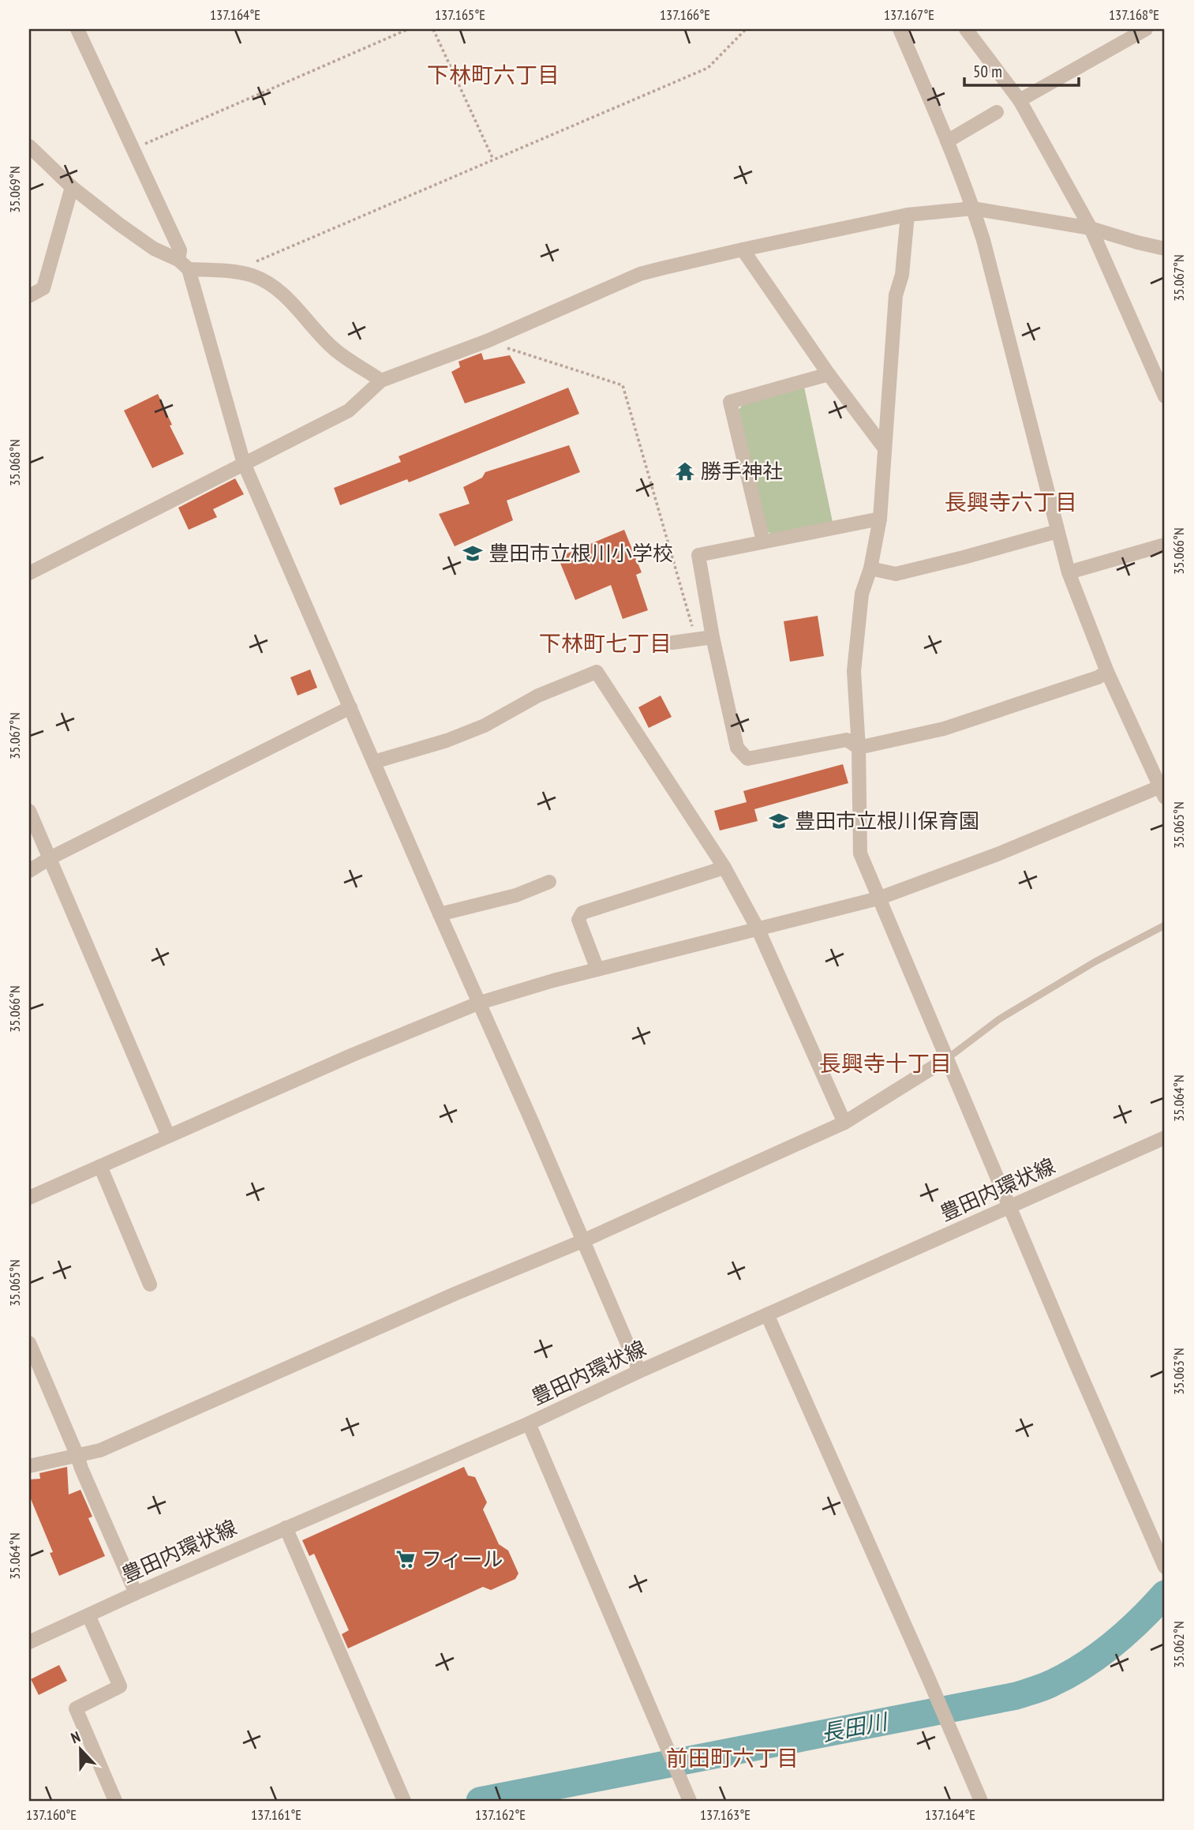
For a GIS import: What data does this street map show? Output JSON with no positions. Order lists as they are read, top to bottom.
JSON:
{
  "streets": {
    "street": ["豊田内環状線"]
  },
  "districts": [
    "下林町六丁目",
    "長興寺六丁目",
    "下林町七丁目",
    "長興寺十丁目",
    "前田町六丁目"
  ],
  "water": ["長田川"],
  "places": {
    "temple": ["勝手神社"],
    "school or university": ["豊田市立根川小学校", "豊田市立根川保育園"],
    "supermarket": ["フィール"]
  },
  "scale_bar": "50 m",
  "north": "top",
  "coordinates": [
    "137.164°E",
    "137.165°E",
    "137.166°E",
    "137.167°E",
    "137.168°E",
    "35.069°N",
    "35.067°N",
    "35.068°N",
    "35.066°N",
    "35.065°N",
    "35.064°N",
    "35.063°N",
    "35.062°N",
    "137.160°E",
    "137.161°E",
    "137.162°E",
    "137.163°E"
  ]
}
